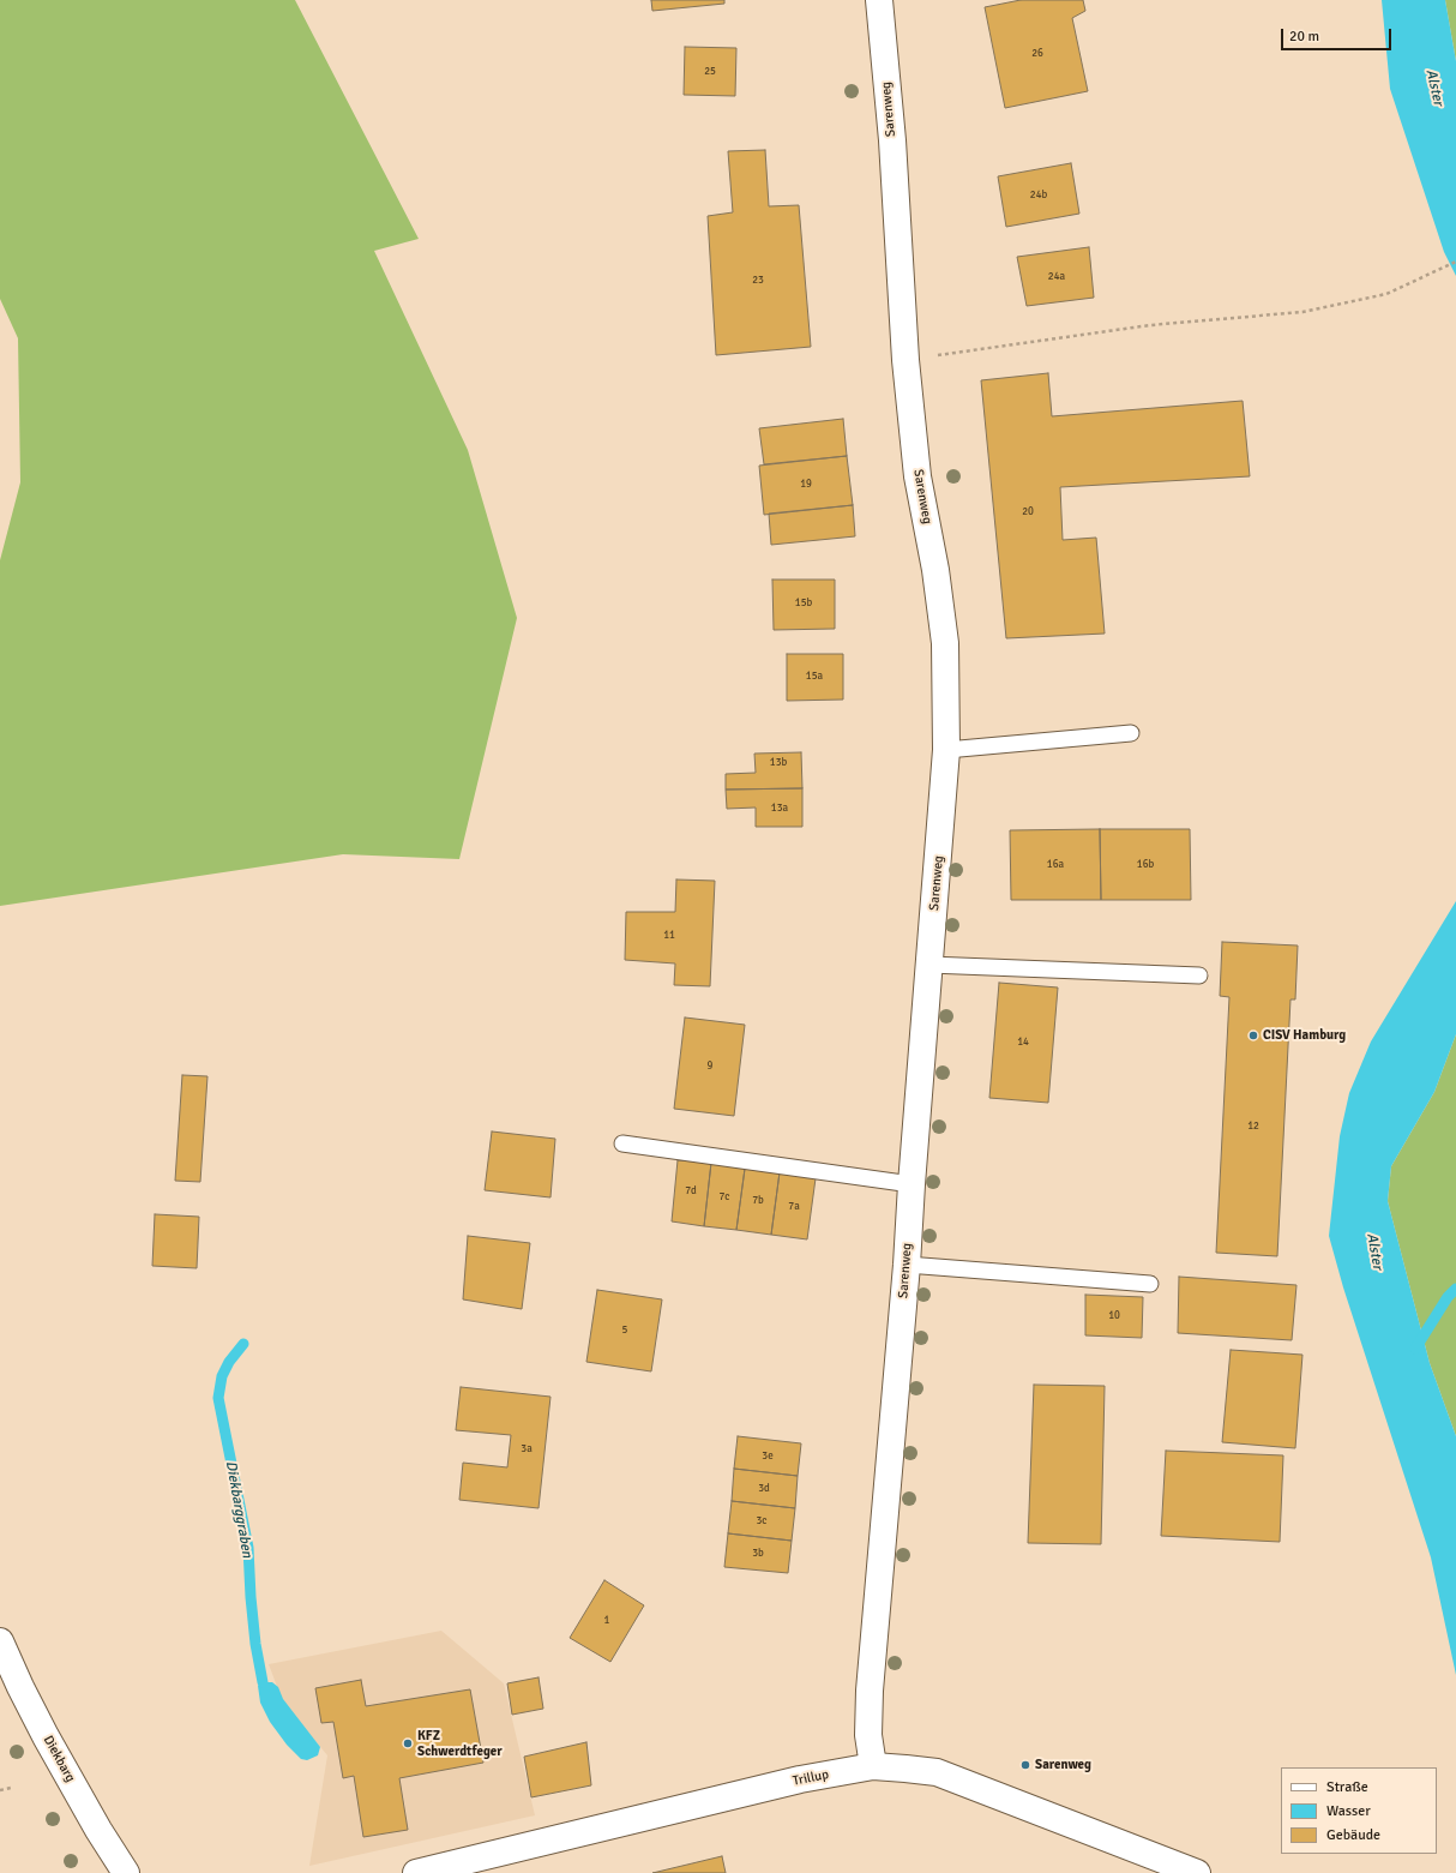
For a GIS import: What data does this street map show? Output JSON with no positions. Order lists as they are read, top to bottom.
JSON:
{
  "streets": {
    "street": ["Sarenweg", "Diekbarg", "Trillup"]
  },
  "crossings": [
    ["Sarenweg", "Trillup"]
  ],
  "water": ["Alster", "Diekbarggraben"],
  "places": ["CISV Hamburg", "KFZ Schwerdtfeger", "Sarenweg"],
  "house_numbers": [
    "26",
    "25",
    "24b",
    "24a",
    "23",
    "19",
    "20",
    "15b",
    "15a",
    "13b",
    "13a",
    "16a",
    "16b",
    "11",
    "14",
    "9",
    "12",
    "7d",
    "7c",
    "7b",
    "7a",
    "10",
    "5",
    "3a",
    "3e",
    "3d",
    "3c",
    "3b",
    "1"
  ],
  "legend": ["Straße", "Wasser", "Gebäude"],
  "scale_bar": "20 m"
}
